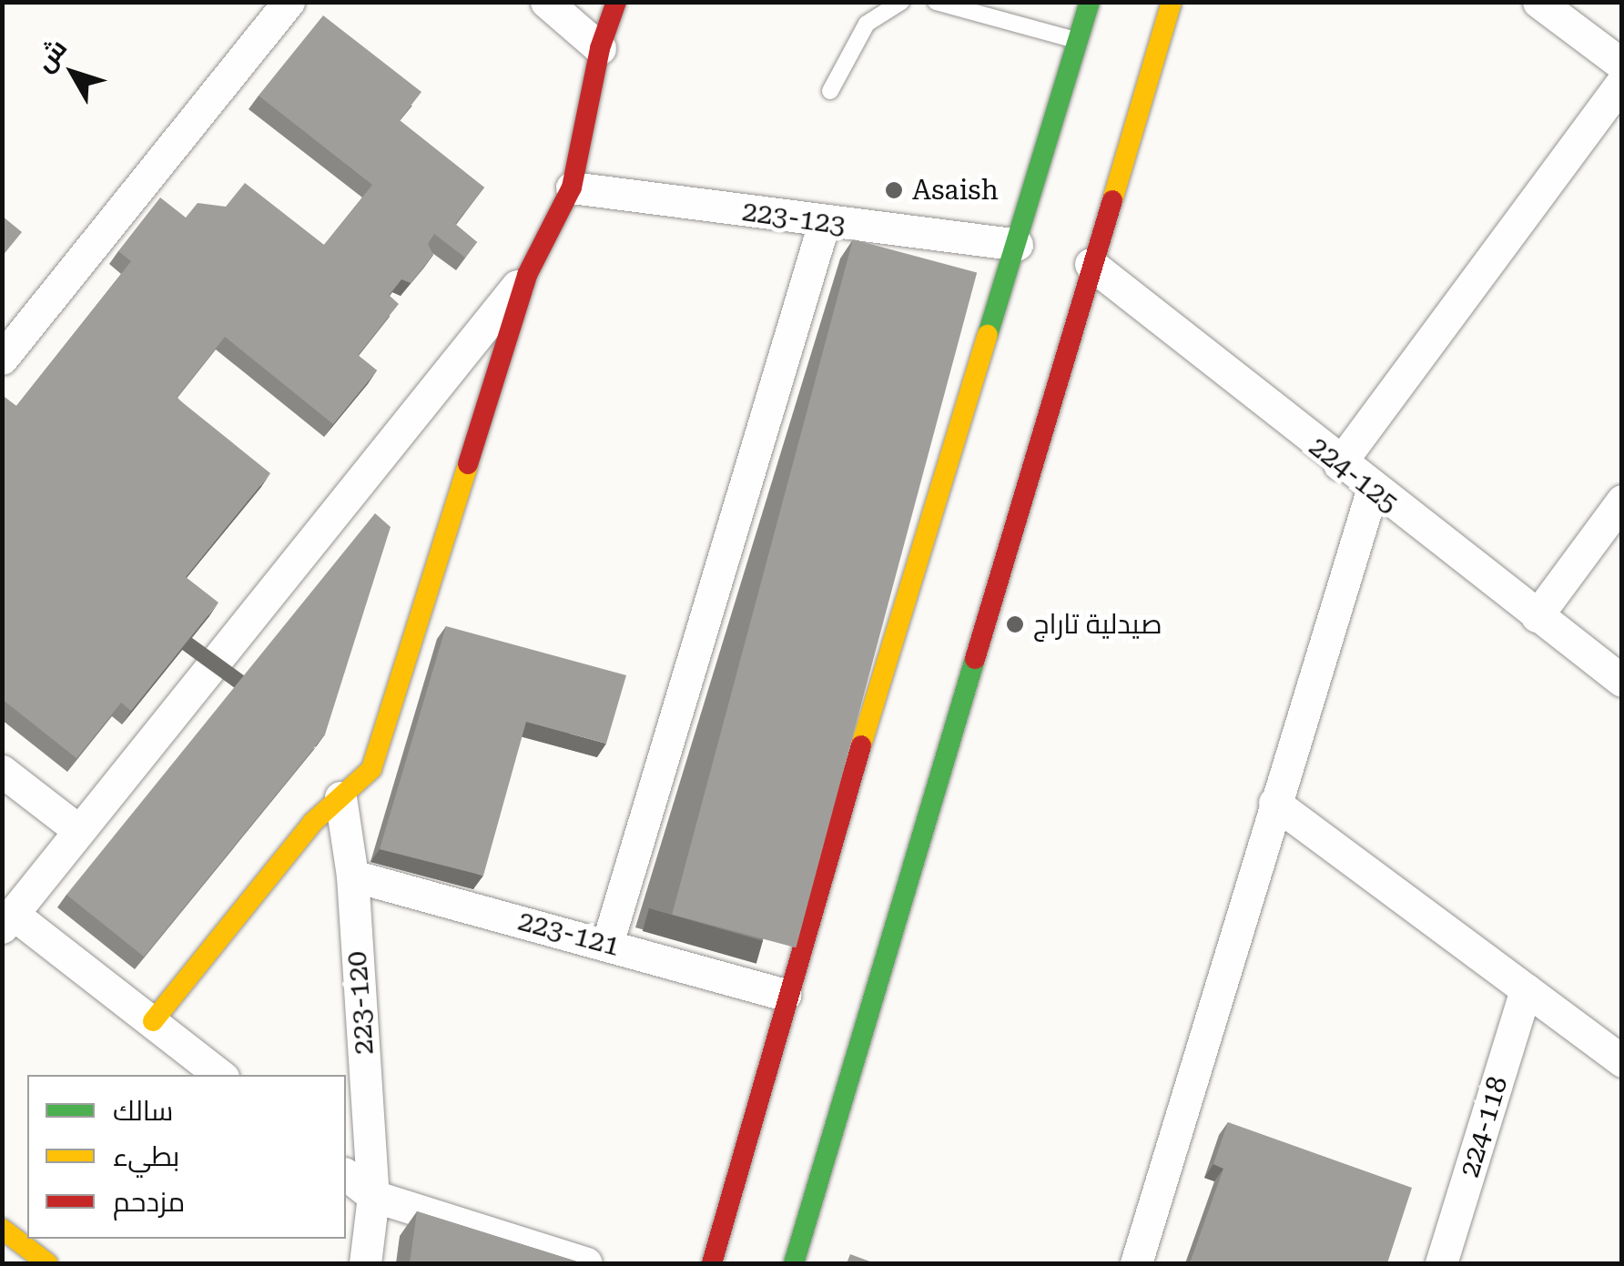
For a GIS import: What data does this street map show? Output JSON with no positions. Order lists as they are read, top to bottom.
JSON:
{
  "streets": {
    "street": [
      "223-123",
      "224-125",
      "223-121",
      "223-120",
      "224-118"
    ]
  },
  "crossings": [
    ["223-121", "223-120"]
  ],
  "places": ["Asaish", "صيدلية تاراج"],
  "legend": ["سالك", "بطيء", "مزدحم"],
  "north": "top left"
}
